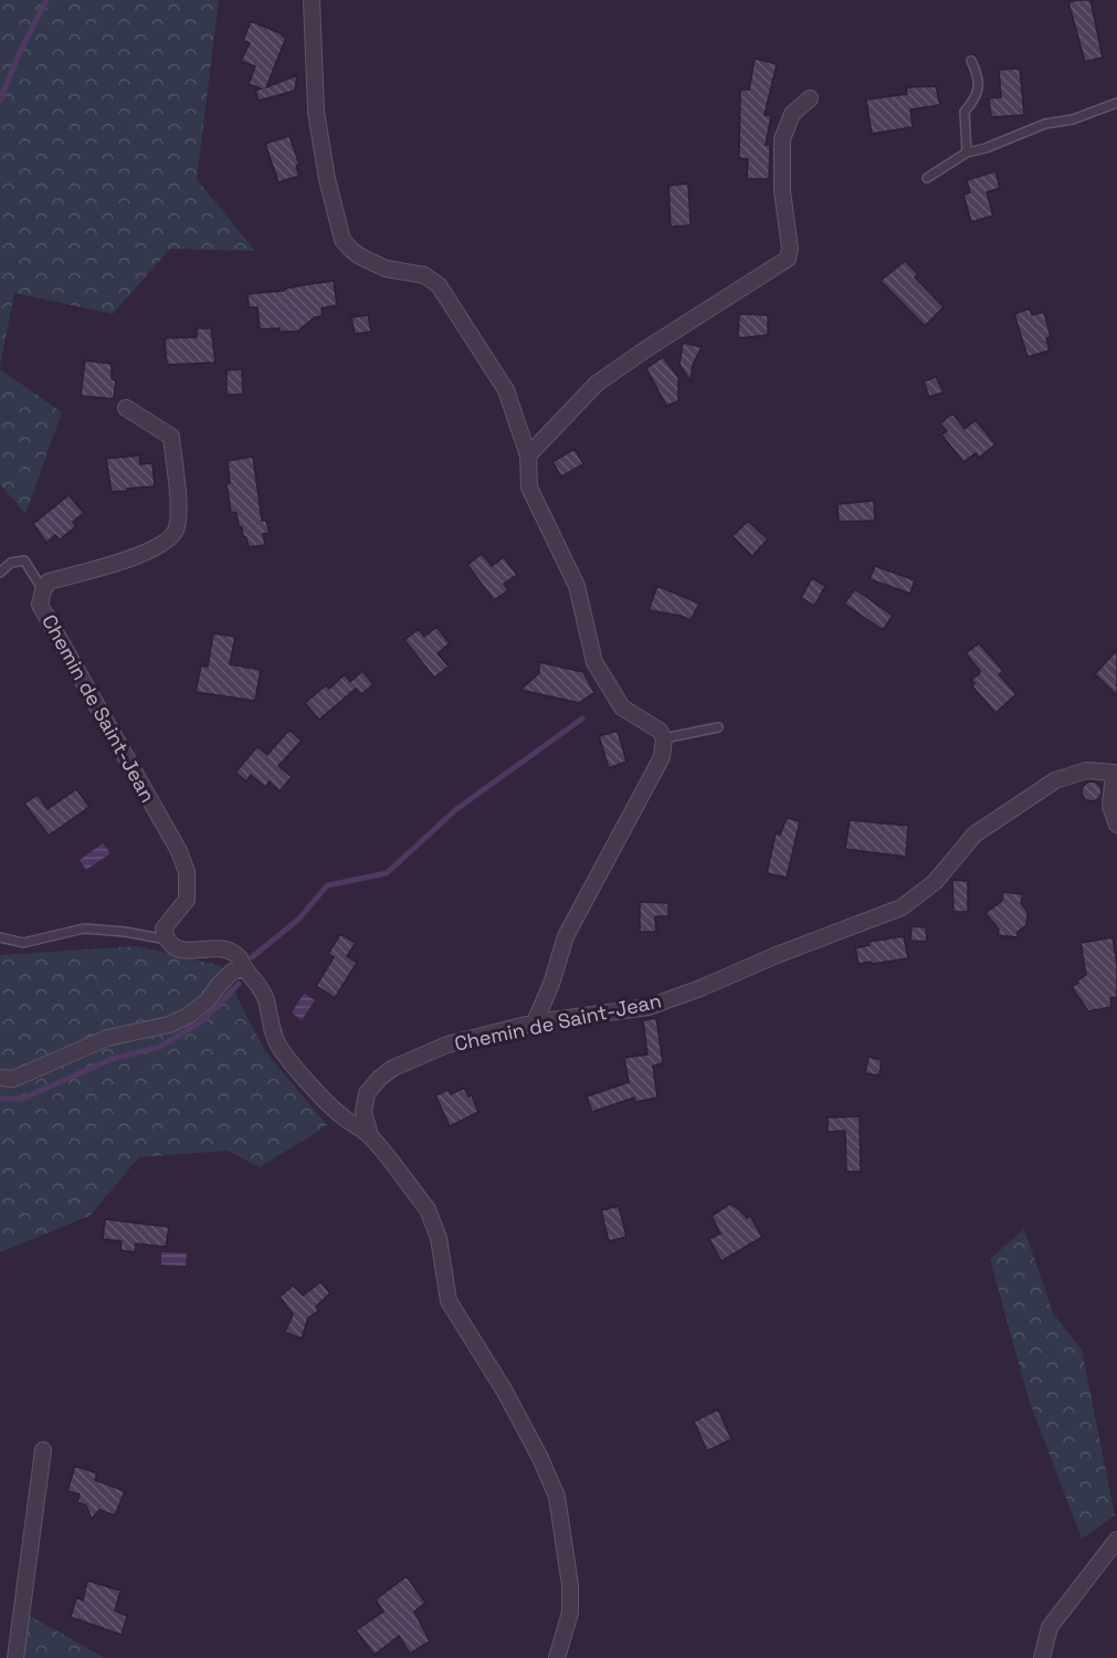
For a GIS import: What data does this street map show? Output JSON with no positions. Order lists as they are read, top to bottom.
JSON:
{
  "streets": {
    "street": ["Chemin de Saint-Jean"]
  }
}
